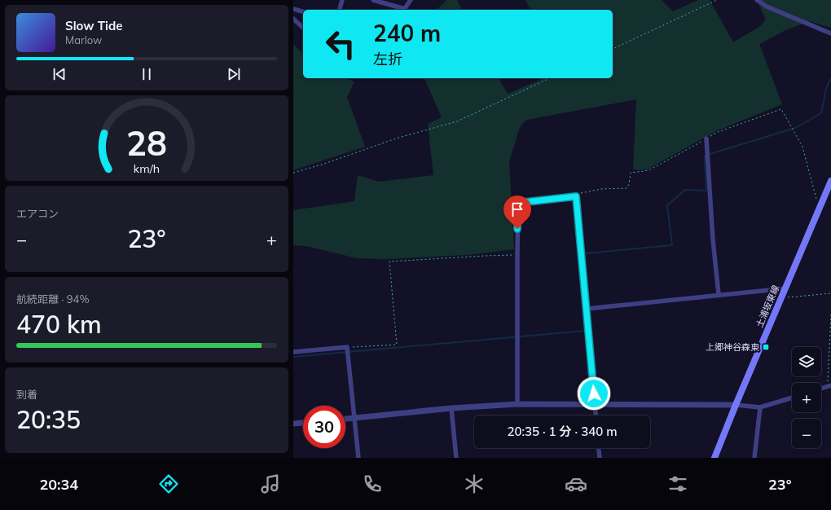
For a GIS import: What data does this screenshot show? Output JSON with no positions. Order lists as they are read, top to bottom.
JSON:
{
  "streets": {
    "main road": ["土浦坂東線"]
  },
  "places": {
    "transit": ["上郷神谷森東"]
  },
  "page": {
    "turn": ["240 m", "左折"],
    "song": ["Slow Tide", "Marlow"],
    "tile": [
      "エアコン",
      ["航続距離 · 94%", "470 km"],
      ["到着", "20:35"]
    ],
    "heat": ["−", "23°", "+"],
    "map_buttons": ["+", "−"],
    "limit": "30",
    "trip": "20:35 · 1 分 · 340 m",
    "tabs": ["20:34", "23°"],
    "gauge": ["28", "km/h"]
  }
}
